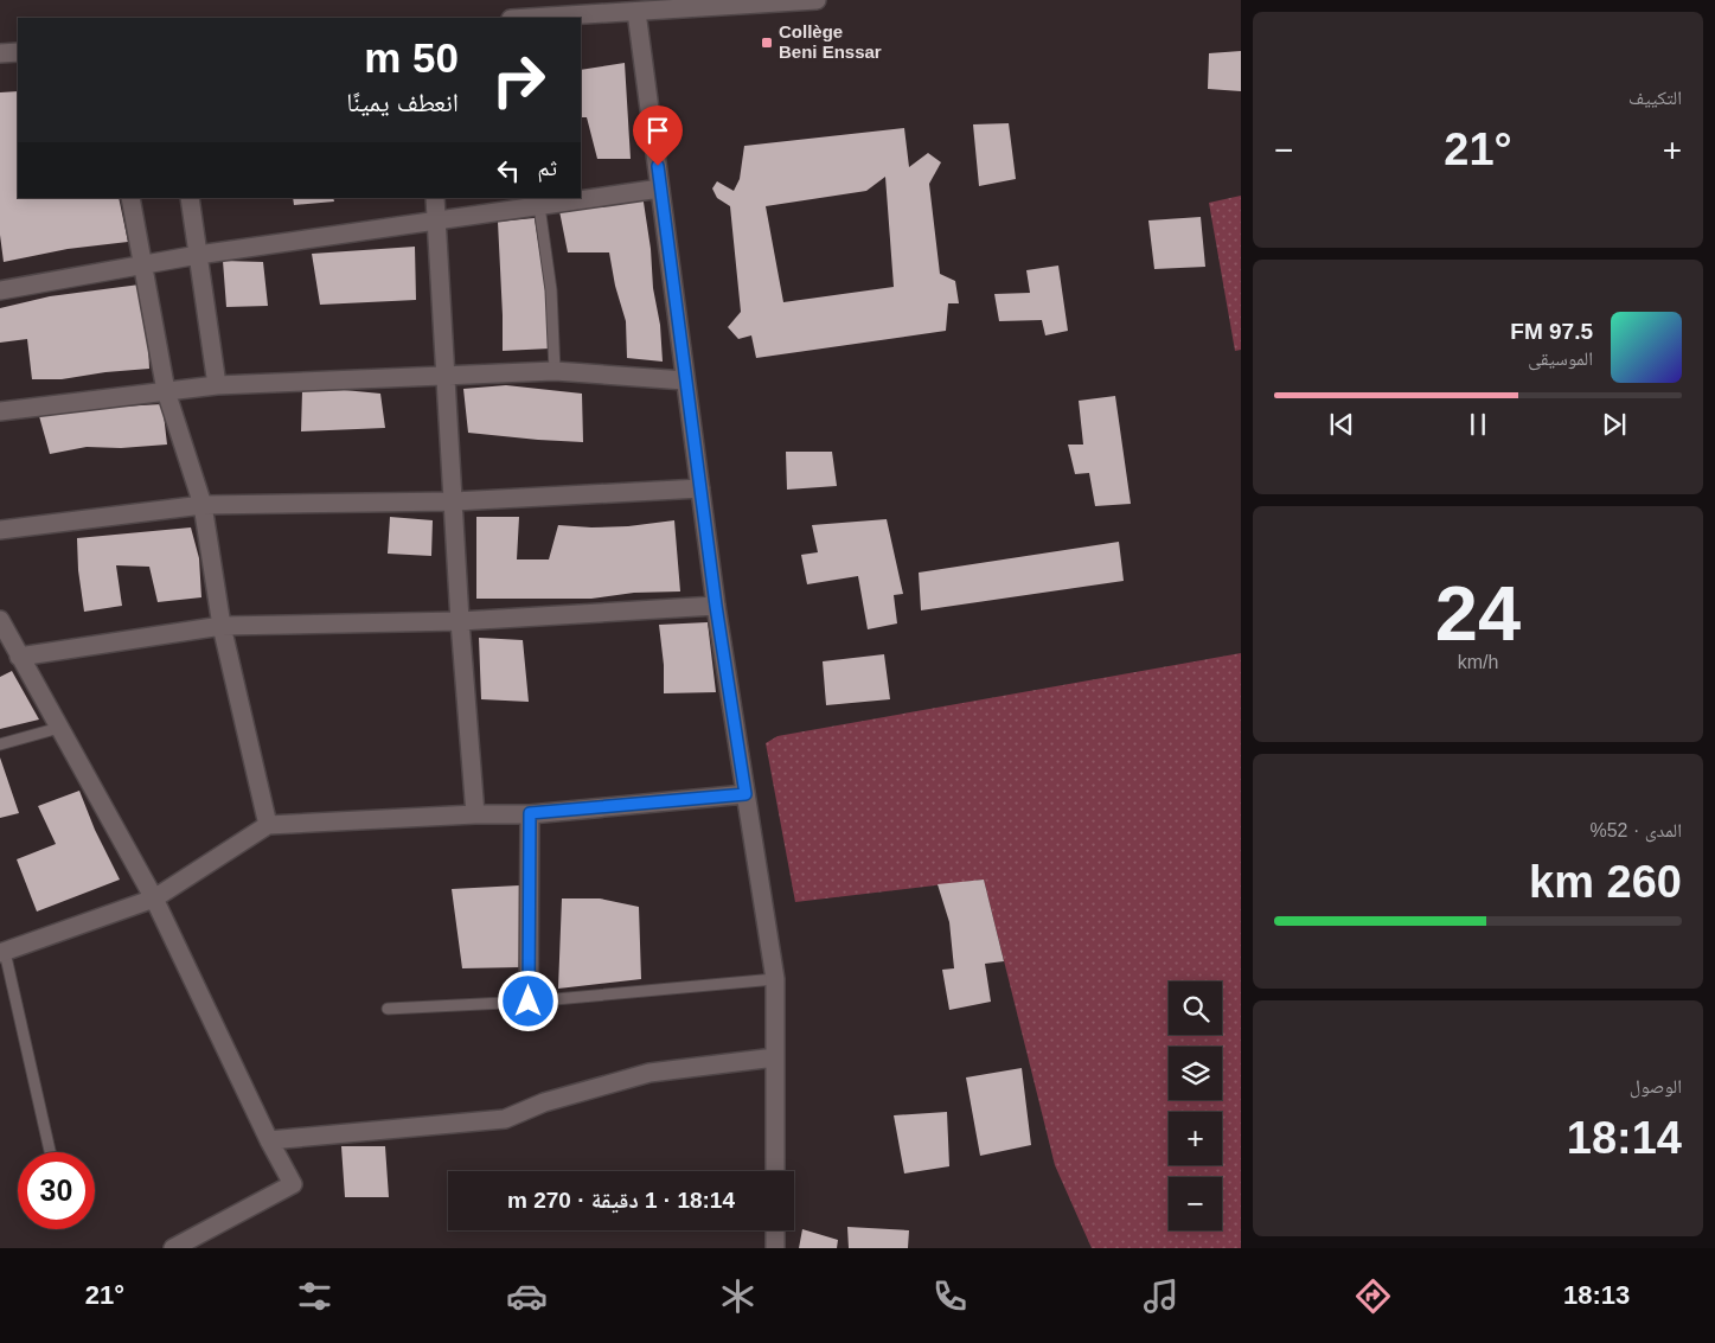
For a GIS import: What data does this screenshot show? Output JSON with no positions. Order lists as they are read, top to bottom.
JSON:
{
  "places": {
    "transit": ["Collège Beni Enssar"]
  },
  "page": {
    "tile": [
      "التكييف",
      ["24", "km/h"],
      ["المدى · 52%", "260 km"],
      ["الوصول", "18:14"]
    ],
    "turn": ["50 m", "انعطف يمينًا"],
    "heat": ["−", "21°", "+"],
    "then": "ثم",
    "song": ["97.5 FM", "الموسيقى"],
    "map_buttons": ["+", "−"],
    "limit": "30",
    "trip": "18:14 · 1 دقيقة · 270 m",
    "tabs": ["18:13", "21°"]
  }
}
